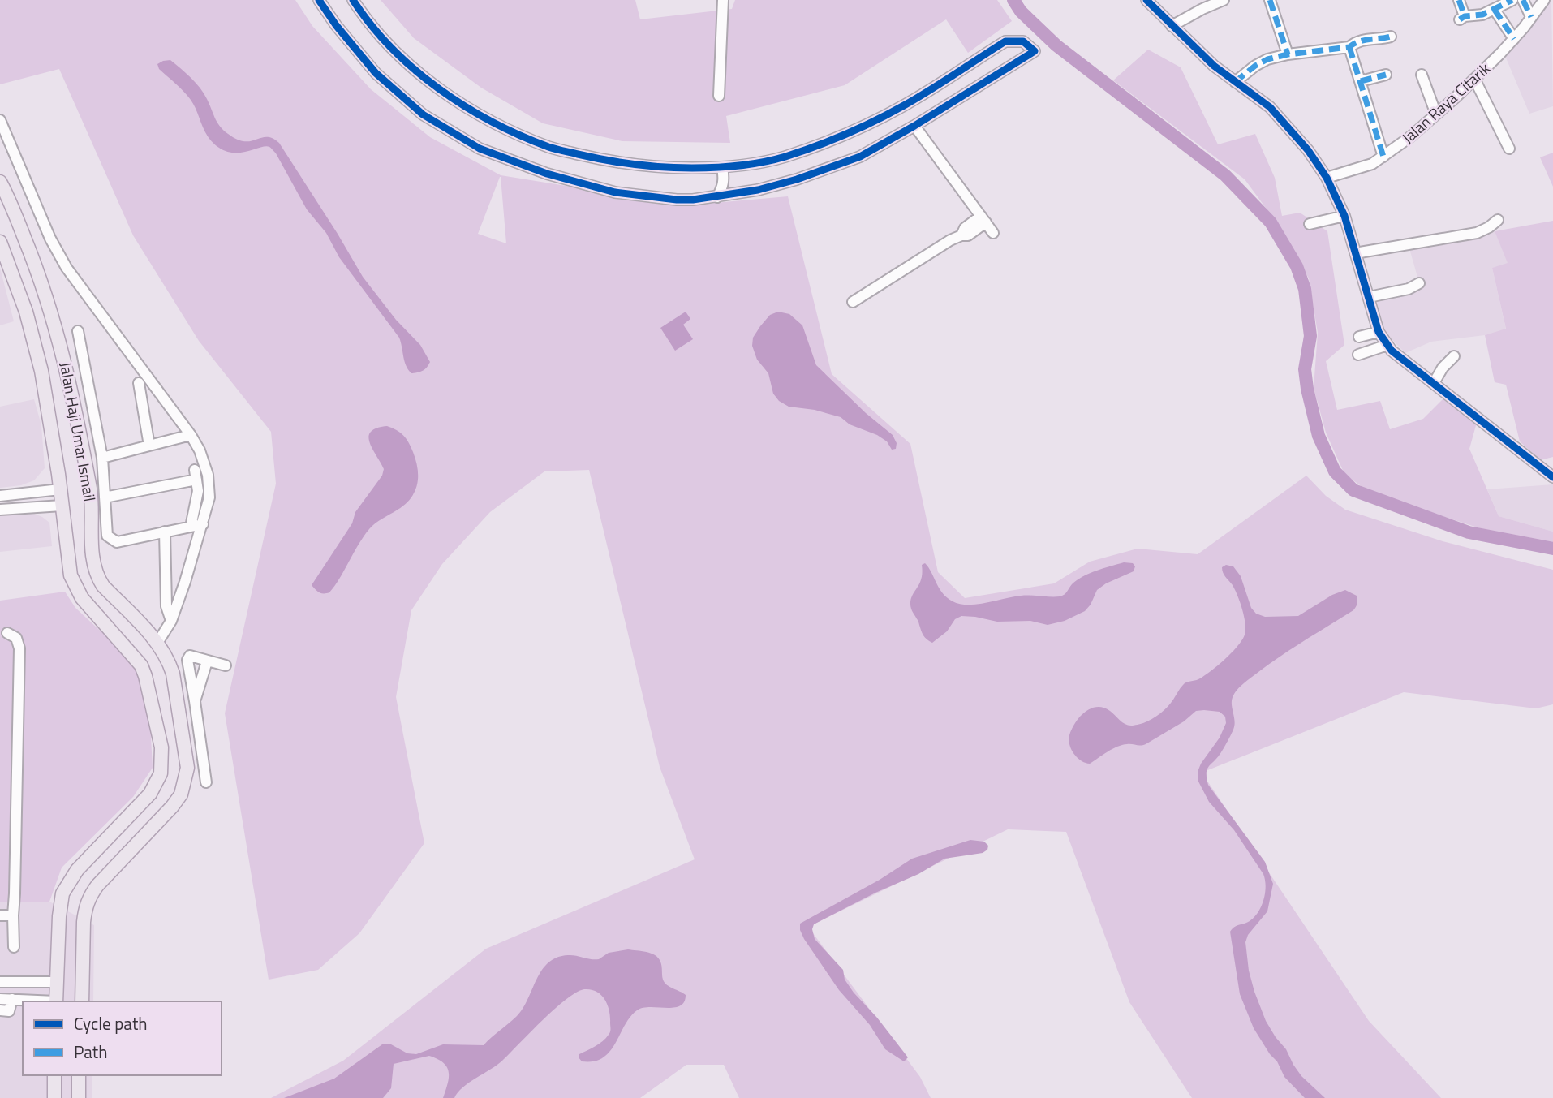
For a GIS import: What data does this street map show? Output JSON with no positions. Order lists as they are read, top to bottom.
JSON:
{
  "streets": {
    "main road": ["Jalan Haji Umar Ismail"],
    "street": ["Jalan Raya Citarik"]
  },
  "legend": ["Cycle path", "Path"]
}
